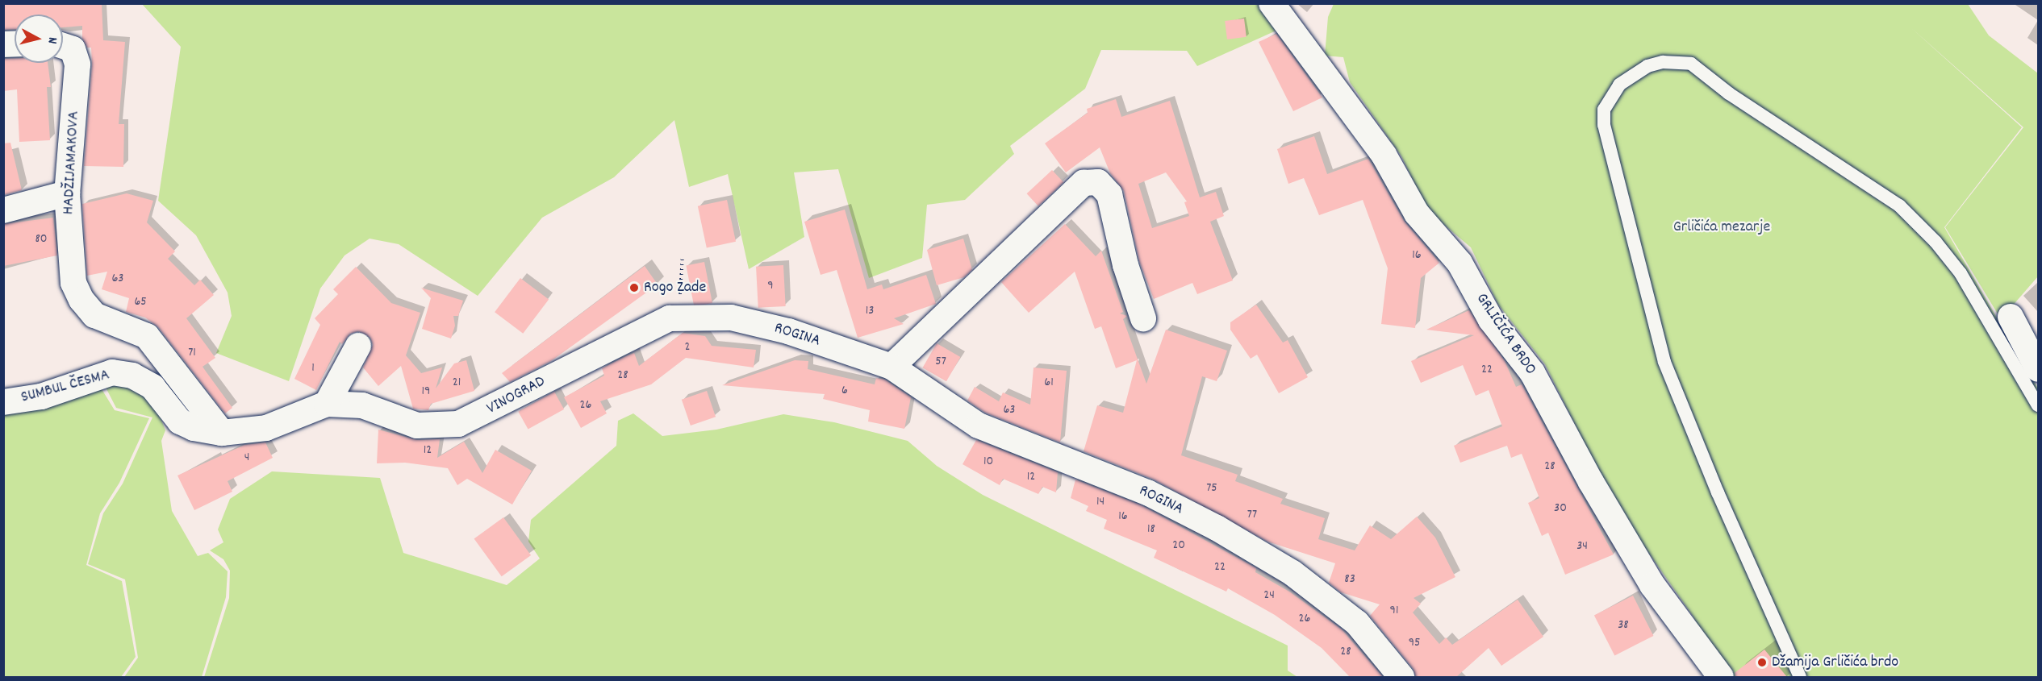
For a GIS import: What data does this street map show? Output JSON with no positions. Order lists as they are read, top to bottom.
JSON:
{
  "streets": {
    "street": [
      "HADŽIJAMAKOVA",
      "GRLIČIĆA BRDO",
      "ROGINA",
      "SUMBUL ČESMA",
      "VINOGRAD"
    ]
  },
  "crossings": [
    ["HADŽIJAMAKOVA", "SUMBUL ČESMA"],
    ["HADŽIJAMAKOVA", "VINOGRAD"],
    ["ROGINA", "VINOGRAD"],
    ["SUMBUL ČESMA", "VINOGRAD"]
  ],
  "parks": ["Grličića mezarje"],
  "places": ["Rogo Zade", "Džamija Grličića brdo"],
  "house_numbers": [
    "80",
    "16",
    "63",
    "9",
    "65",
    "13",
    "2",
    "71",
    "57",
    "1",
    "22",
    "28",
    "21",
    "61",
    "6",
    "19",
    "26",
    "63",
    "12",
    "4",
    "10",
    "28",
    "12",
    "75",
    "14",
    "30",
    "77",
    "16",
    "18",
    "20",
    "34",
    "22",
    "83",
    "24",
    "91",
    "26",
    "38",
    "95",
    "28"
  ],
  "north": "right"
}
